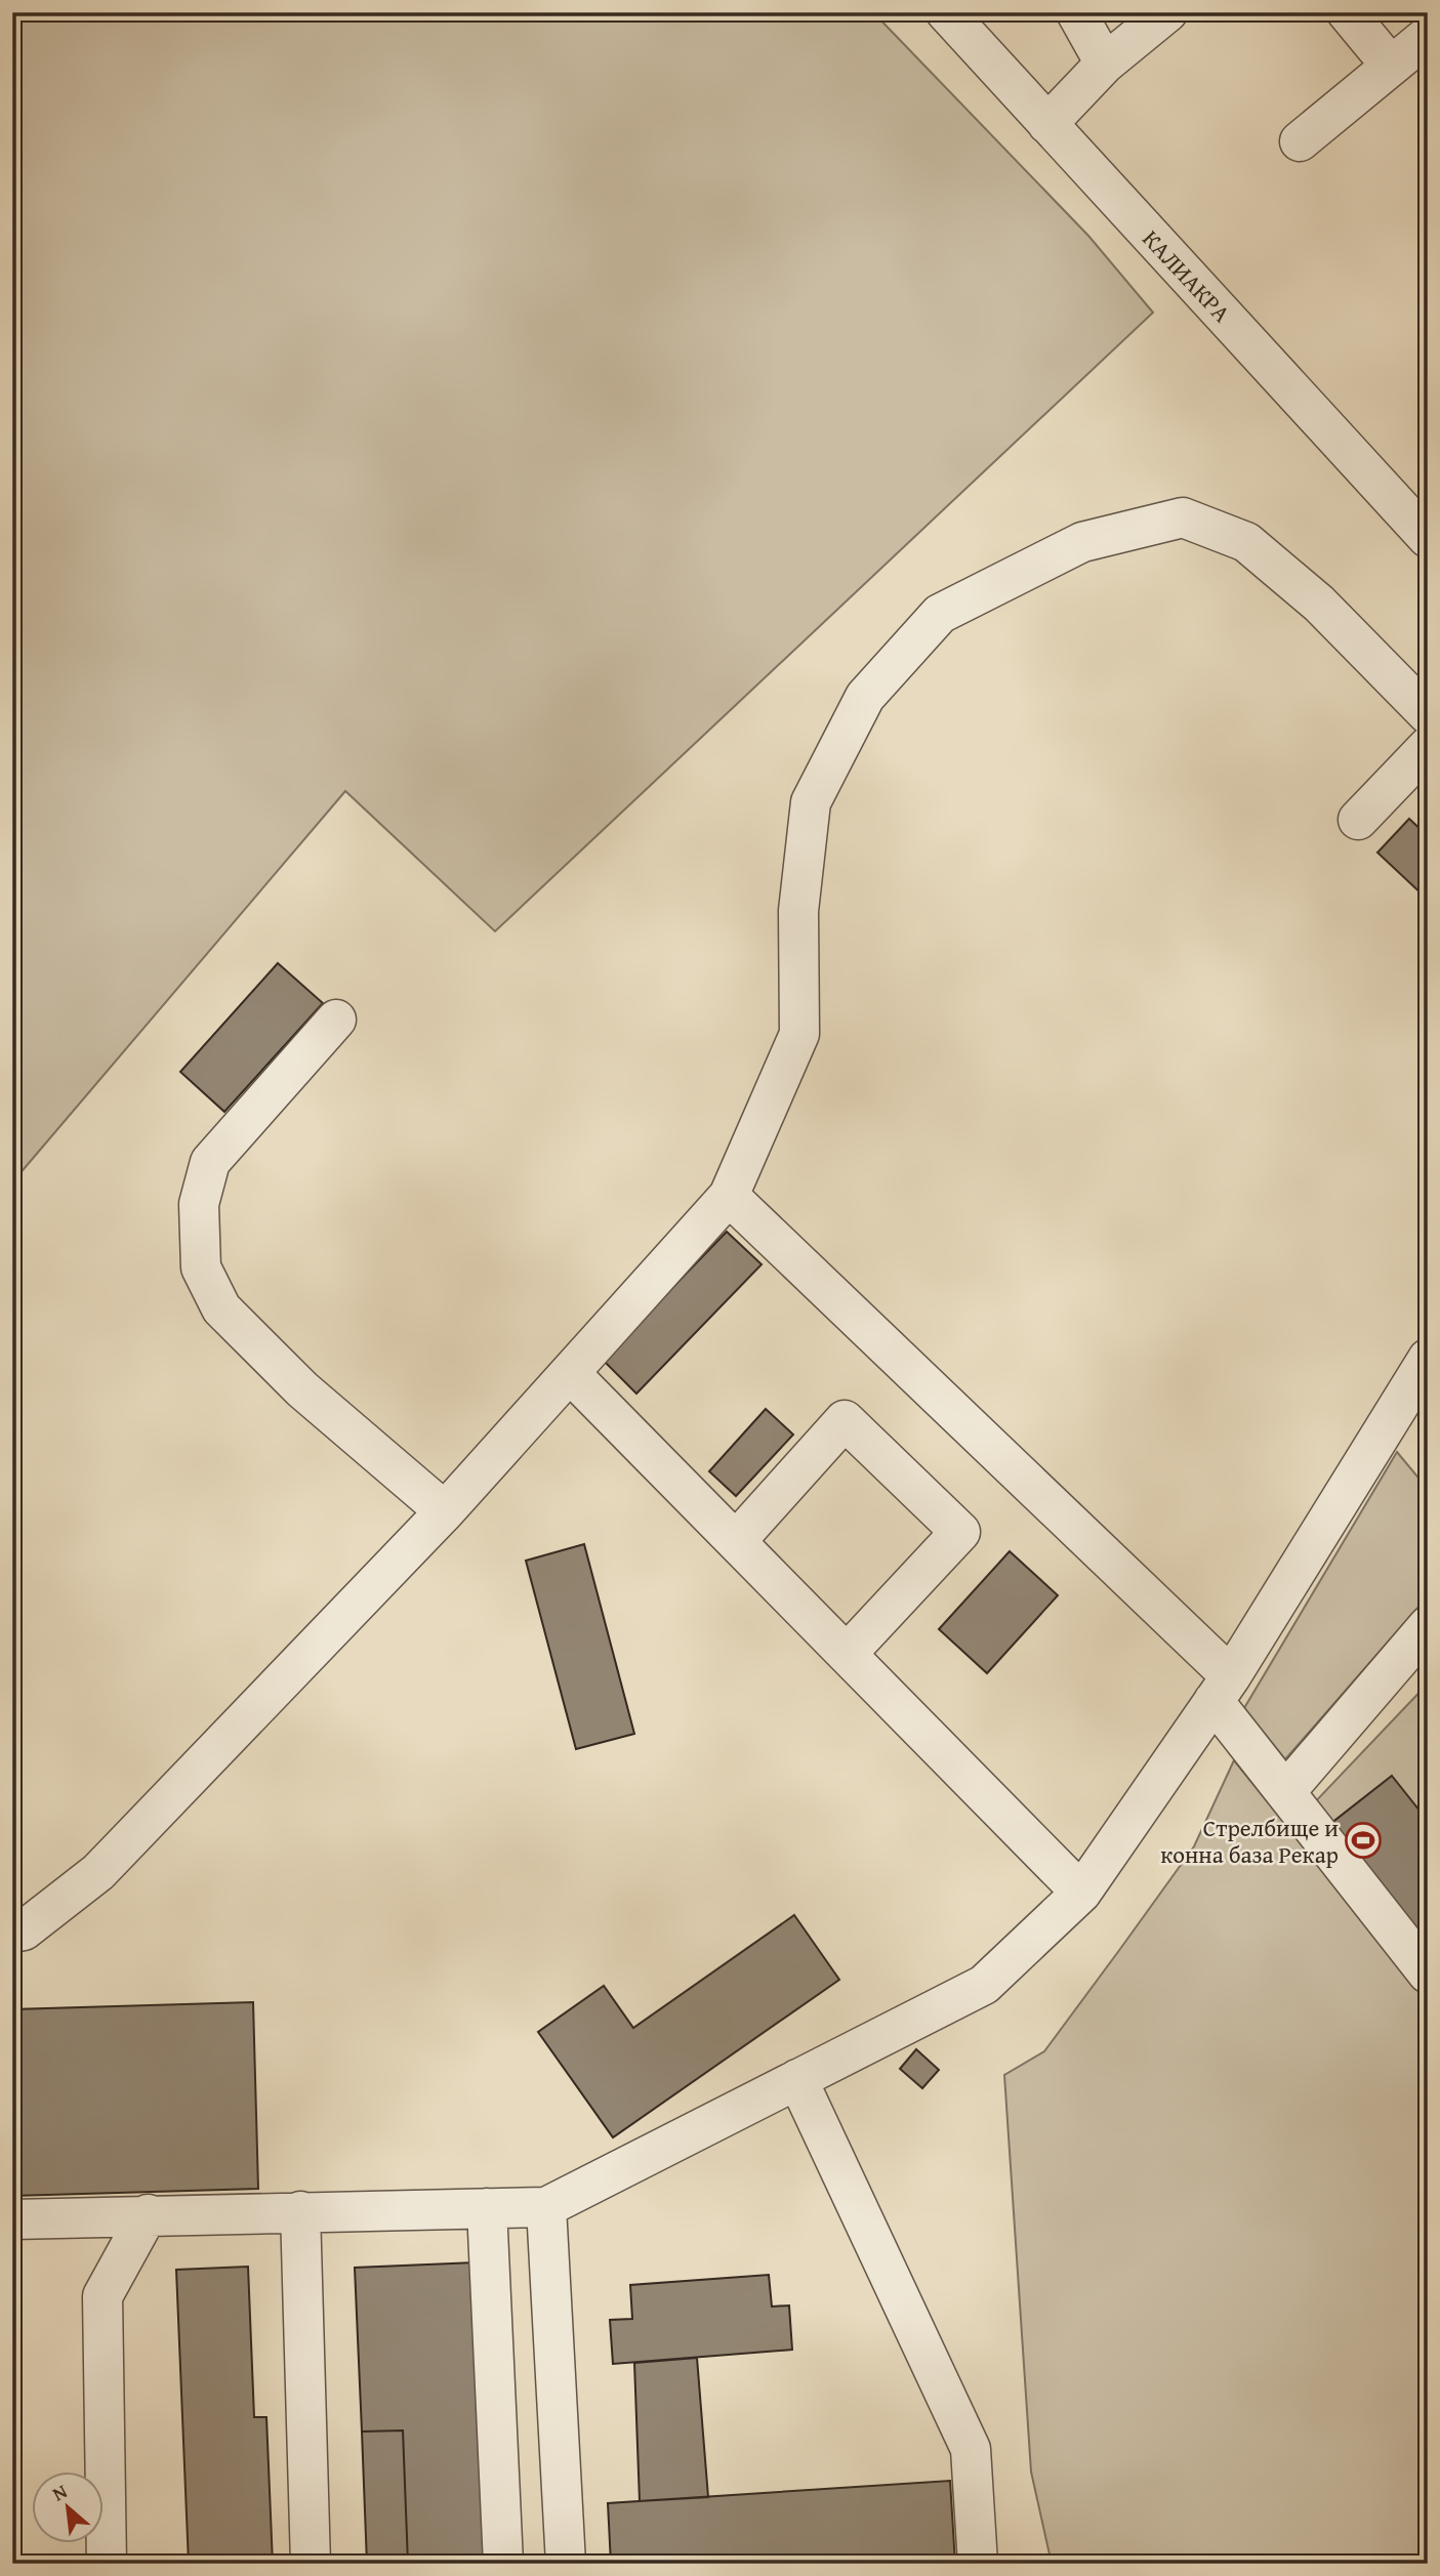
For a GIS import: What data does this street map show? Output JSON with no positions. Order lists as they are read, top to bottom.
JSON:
{
  "streets": {
    "street": ["КАЛИАКРА"]
  },
  "places": {
    "sports": ["Стрелбище и конна база Рекар"]
  },
  "north": "top left"
}
